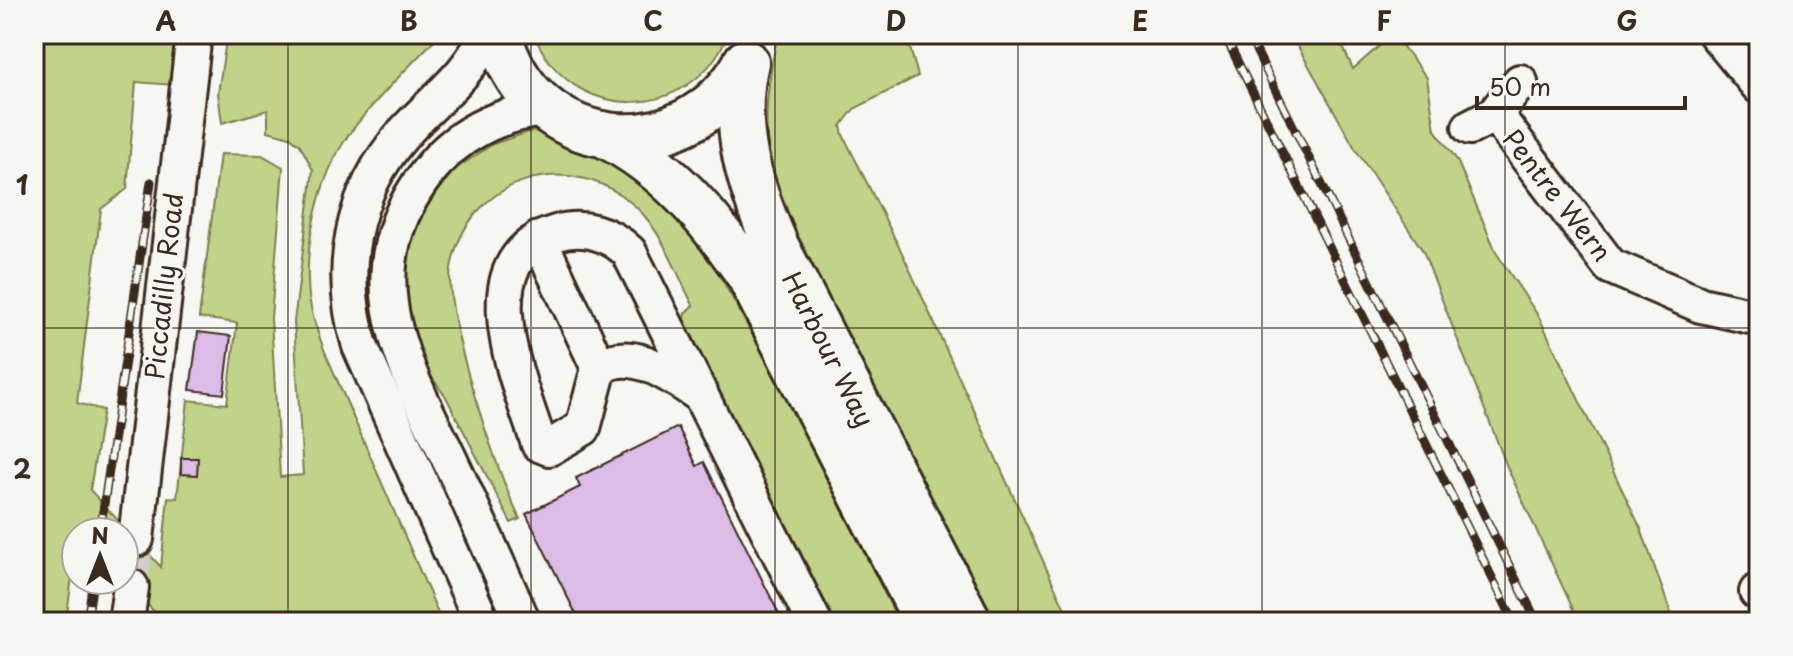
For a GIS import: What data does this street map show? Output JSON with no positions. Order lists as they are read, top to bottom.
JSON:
{
  "streets": {
    "main road": ["Harbour Way"],
    "street": ["Pentre Wern", "Piccadilly Road"]
  },
  "scale_bar": "50 m",
  "north": "top",
  "grid": {
    "columns": [
      "A",
      "B",
      "C",
      "D",
      "E",
      "F",
      "G"
    ],
    "rows": ["1", "2"]
  }
}
